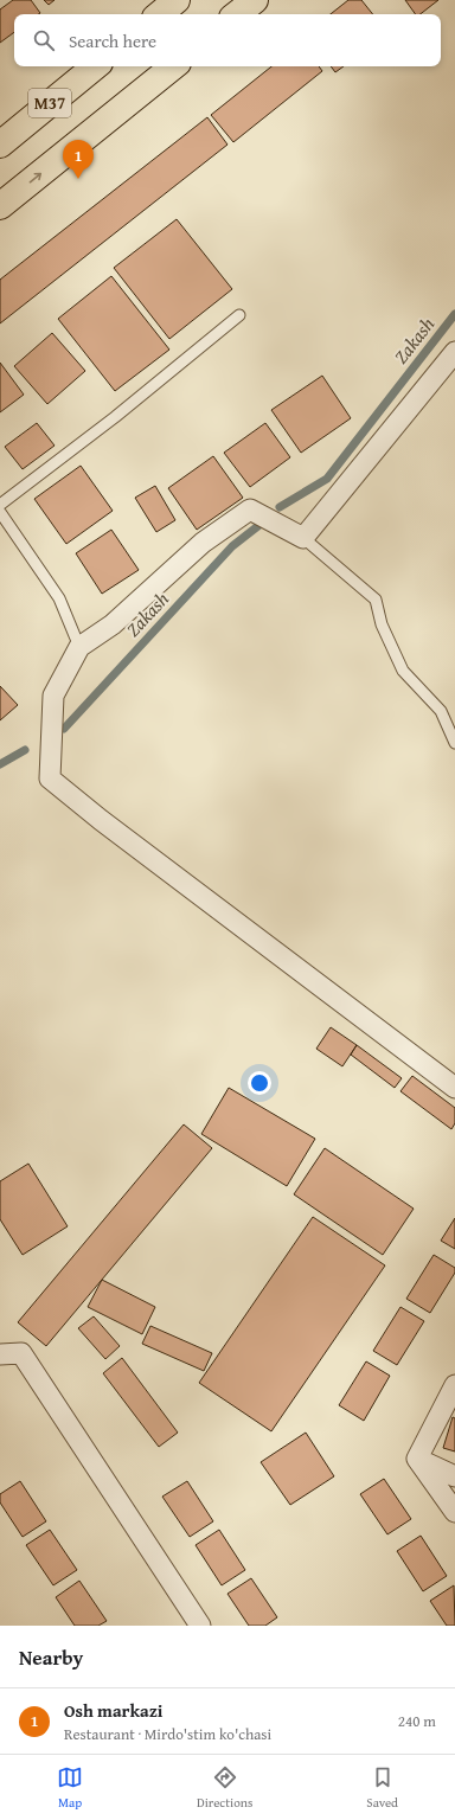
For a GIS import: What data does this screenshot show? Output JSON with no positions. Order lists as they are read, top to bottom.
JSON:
{
  "streets": {
    "main road": ["M37"]
  },
  "water": ["Zakash"],
  "page": {
    "search": "Search here",
    "pins": "1",
    "heading": "Nearby",
    "list": [
      {
        "mark": "1",
        "name": "Osh markazi",
        "note": "Restaurant · Mirdo'stim ko'chasi",
        "value": "240 m"
      }
    ],
    "nav": ["Map", "Directions", "Saved"]
  }
}
